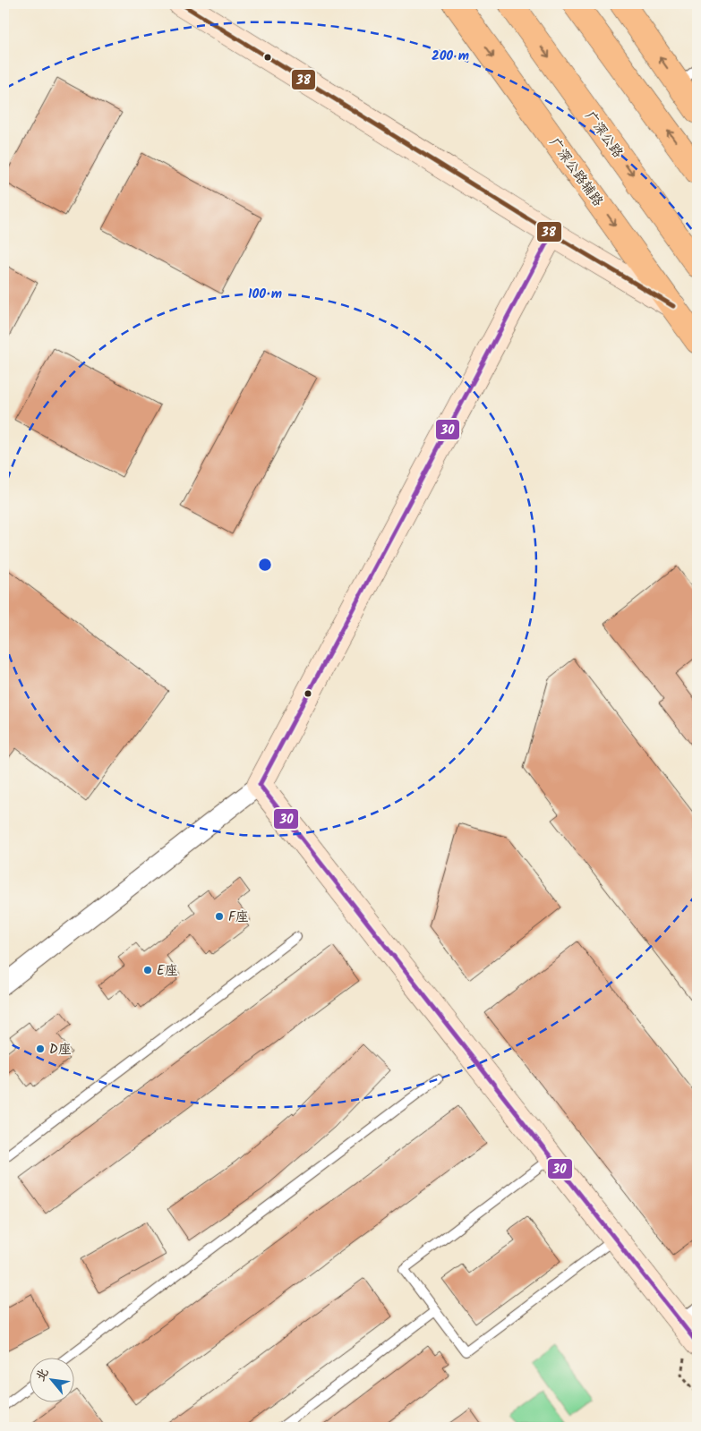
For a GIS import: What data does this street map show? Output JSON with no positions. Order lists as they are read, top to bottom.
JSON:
{
  "streets": {
    "main road": ["广深公路", "广深公路辅路"]
  },
  "places": ["F座", "E座", "D座"],
  "lines": ["transit line 38", "transit line 30"],
  "north": "top left",
  "rings": ["200 m", "100 m"]
}
